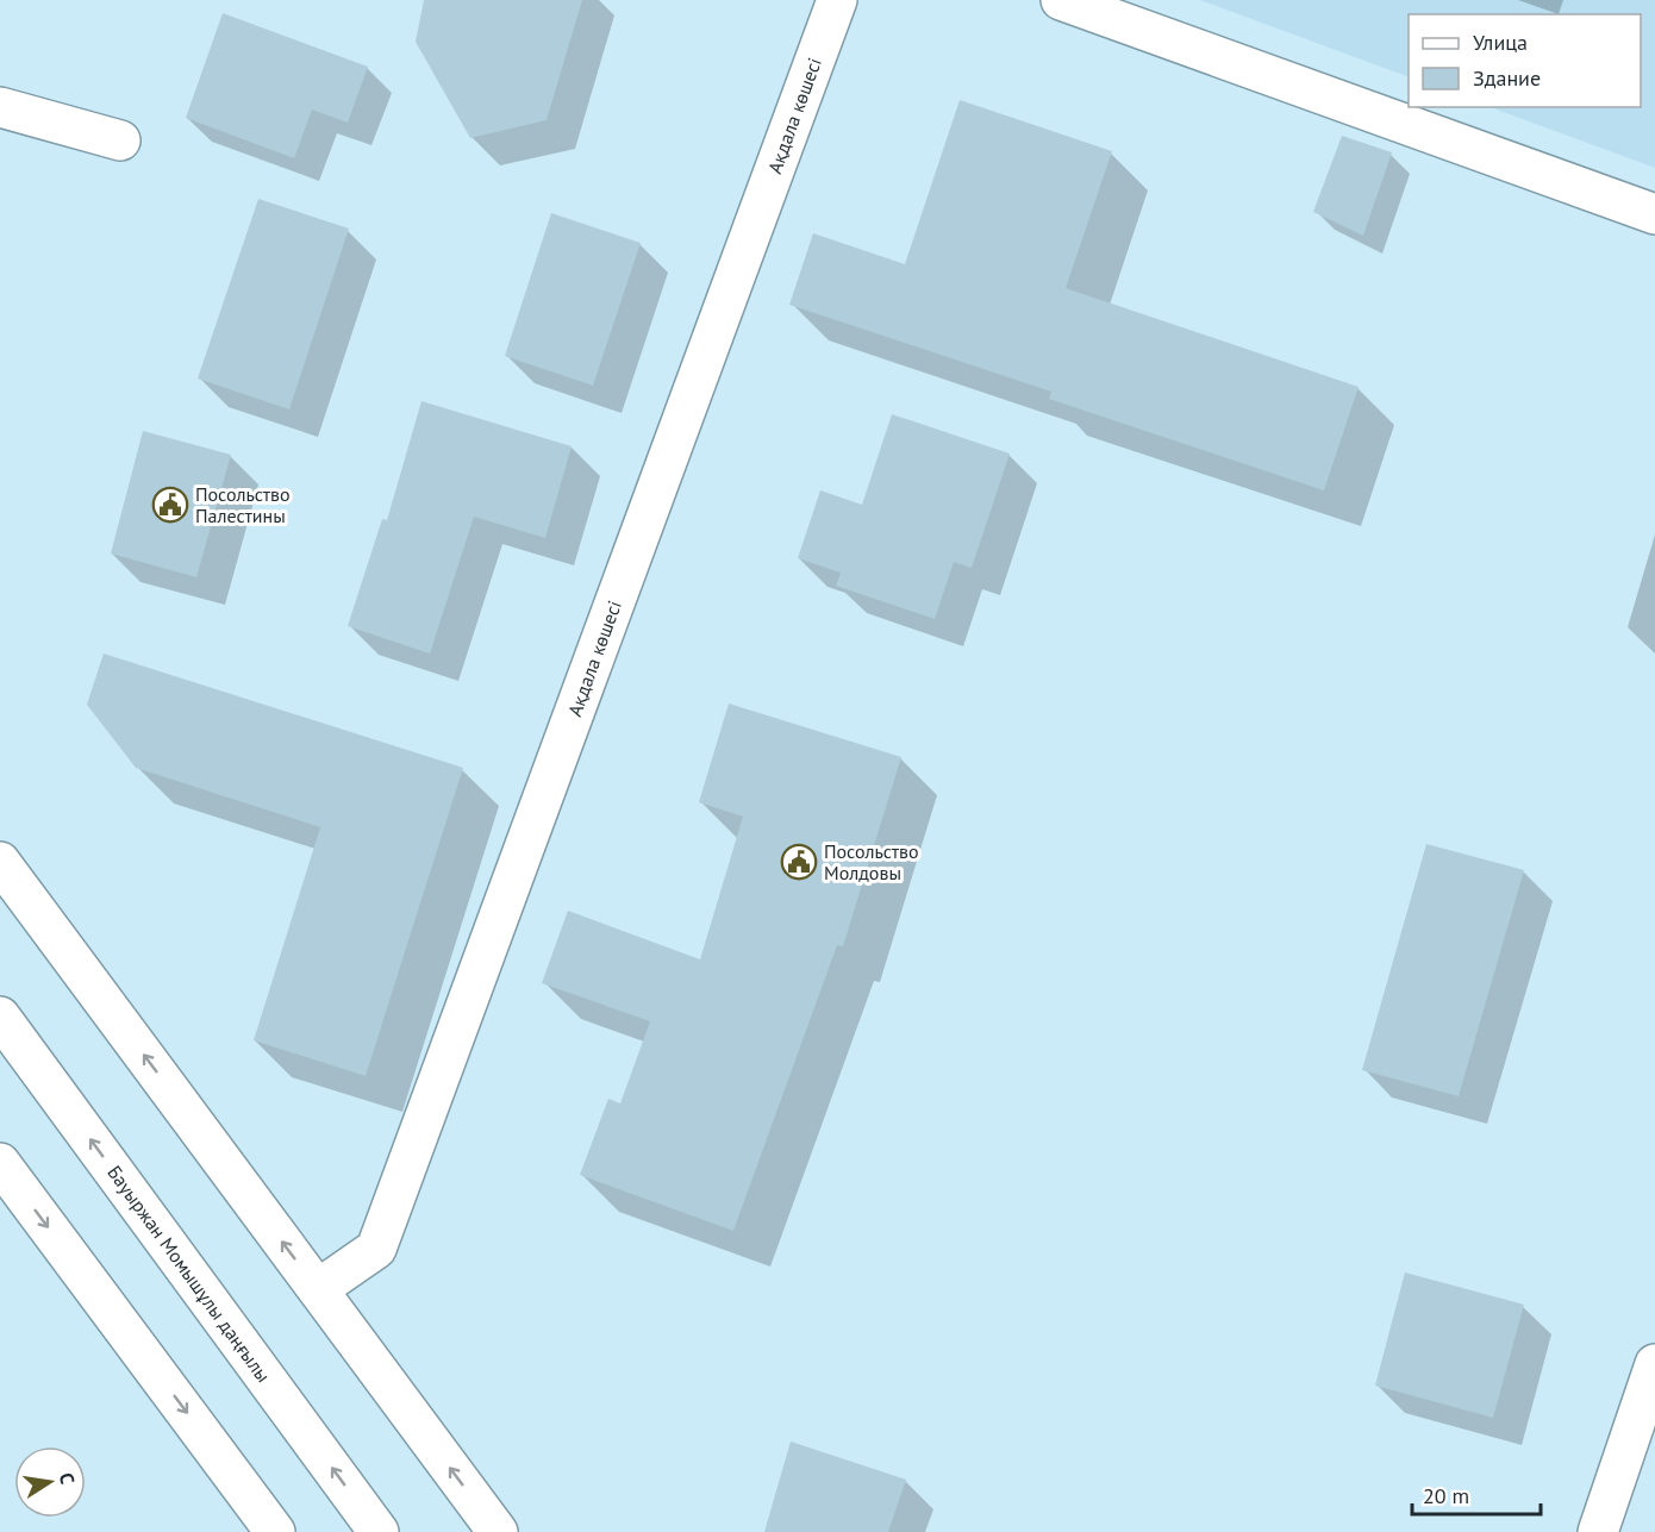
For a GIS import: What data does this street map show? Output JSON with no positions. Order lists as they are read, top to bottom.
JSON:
{
  "streets": {
    "street": ["Ақдала көшесі", "Бауыржан Момышұлы даңғылы"]
  },
  "places": {
    "public building": ["Посольство Палестины", "Посольство Молдовы"]
  },
  "legend": ["Улица", "Здание"],
  "scale_bar": "20 m",
  "north": "right"
}
